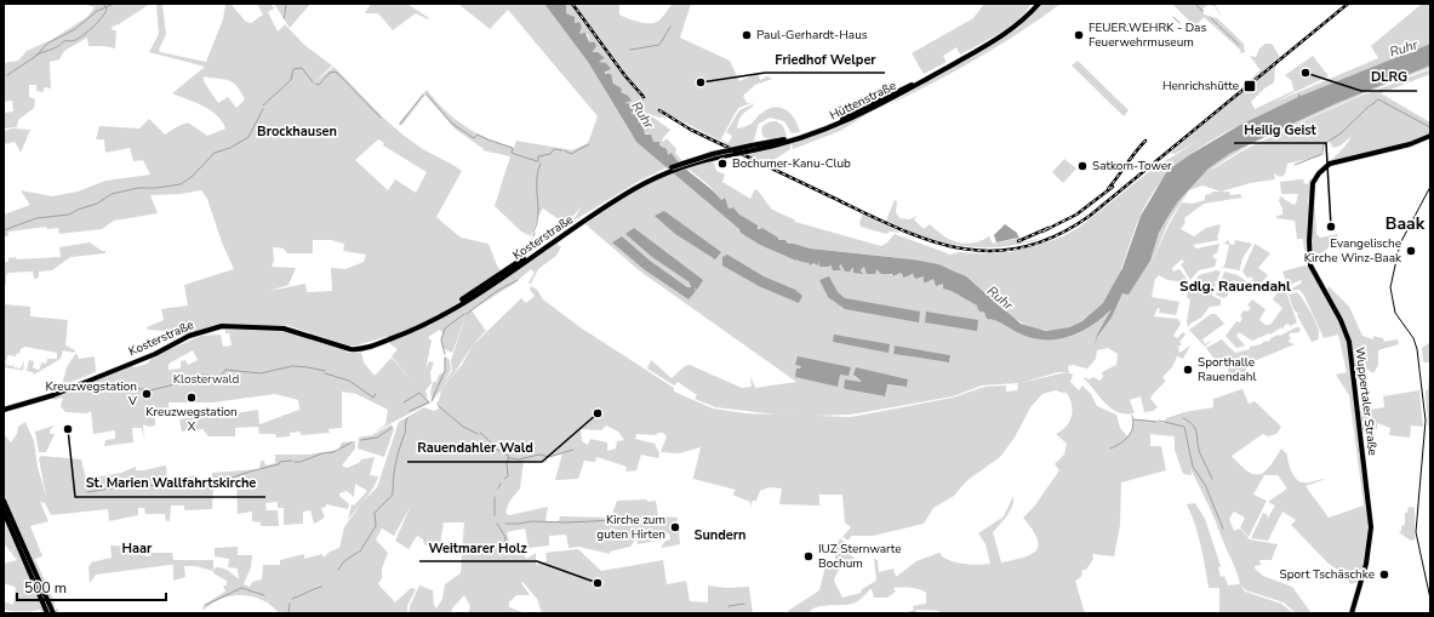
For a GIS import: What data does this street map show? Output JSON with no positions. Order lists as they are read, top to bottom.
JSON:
{
  "streets": {
    "main road": ["Hüttenstraße", "Kosterstraße", "Wuppertaler Straße"]
  },
  "crossings": [
    ["Hüttenstraße", "Kosterstraße"]
  ],
  "districts": [
    "Brockhausen",
    "Baak",
    "Sdlg. Rauendahl",
    "Sundern",
    "Haar"
  ],
  "water": ["Ruhr"],
  "parks": ["Klosterwald"],
  "places": {
    "other": [
      "Paul-Gerhardt-Haus",
      "FEUER.WEHRK - Das Feuerwehrmuseum",
      "DLRG",
      "Friedhof Welper",
      "Bochumer-Kanu-Club",
      "Satkom-Tower",
      "Heilig Geist",
      "Evangelische Kirche Winz-Baak",
      "Sporthalle Rauendahl",
      "Kreuzwegstation V",
      "Kreuzwegstation X",
      "Rauendahler Wald",
      "St. Marien Wallfahrtskirche",
      "Kirche zum guten Hirten",
      "IUZ Sternwarte Bochum",
      "Sport Tschäschke",
      "Weitmarer Holz"
    ],
    "transit": ["Henrichshütte"]
  },
  "scale_bar": "500 m"
}
